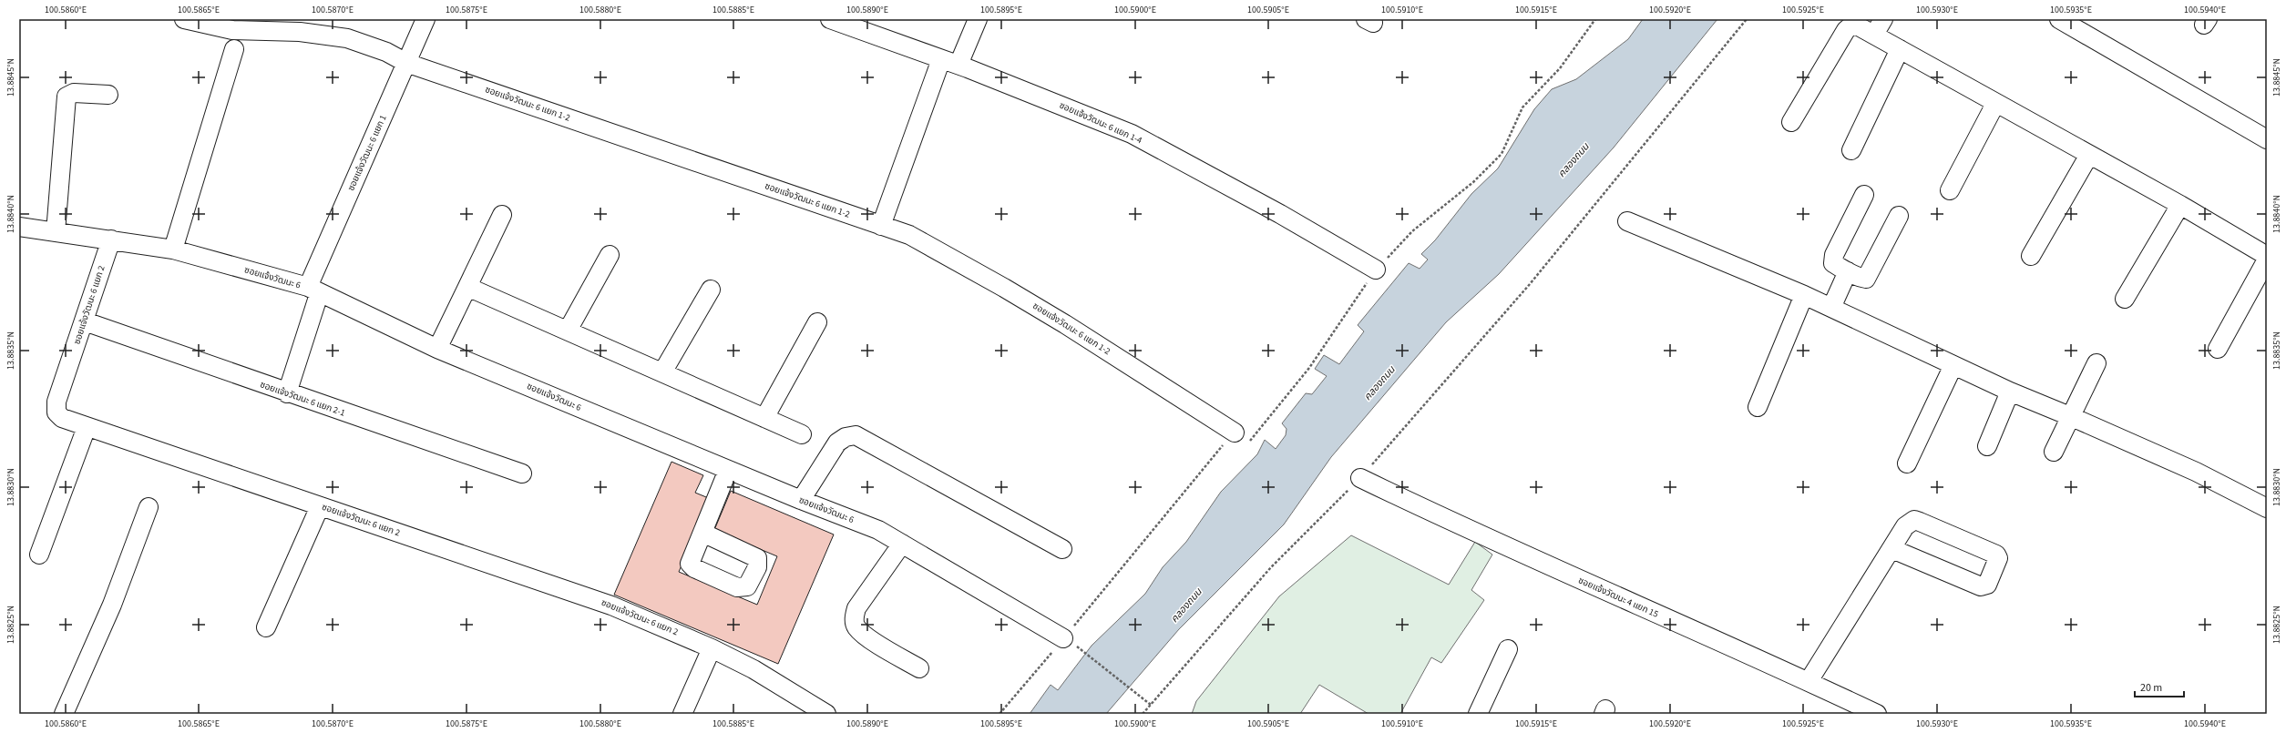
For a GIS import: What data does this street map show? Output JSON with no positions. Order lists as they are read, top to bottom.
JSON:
{
  "streets": {
    "street": [
      "ซอยแจ้งวัฒนะ 6 แยก 1-2",
      "ซอยแจ้งวัฒนะ 6 แยก 1-4",
      "ซอยแจ้งวัฒนะ 6 แยก 1",
      "ซอยแจ้งวัฒนะ 6",
      "ซอยแจ้งวัฒนะ 6 แยก 2",
      "ซอยแจ้งวัฒนะ 6 แยก 2-1",
      "ซอยแจ้งวัฒนะ 4 แยก 15"
    ]
  },
  "crossings": [
    ["ซอยแจ้งวัฒนะ 6 แยก 1-2", "ซอยแจ้งวัฒนะ 6 แยก 1"],
    ["ซอยแจ้งวัฒนะ 6 แยก 1", "ซอยแจ้งวัฒนะ 6"],
    ["ซอยแจ้งวัฒนะ 6 แยก 1", "ซอยแจ้งวัฒนะ 6 แยก 2-1"],
    ["ซอยแจ้งวัฒนะ 6", "ซอยแจ้งวัฒนะ 6 แยก 2"],
    ["ซอยแจ้งวัฒนะ 6 แยก 2", "ซอยแจ้งวัฒนะ 6 แยก 2-1"]
  ],
  "water": ["คลองถนน"],
  "scale_bar": "20 m",
  "coordinates": [
    "100.5860°E",
    "100.5865°E",
    "100.5870°E",
    "100.5875°E",
    "100.5880°E",
    "100.5885°E",
    "100.5890°E",
    "100.5895°E",
    "100.5900°E",
    "100.5905°E",
    "100.5910°E",
    "100.5915°E",
    "100.5920°E",
    "100.5925°E",
    "100.5930°E",
    "100.5935°E",
    "100.5940°E",
    "13.8845°N",
    "13.8840°N",
    "13.8835°N",
    "13.8830°N",
    "13.8825°N"
  ]
}
